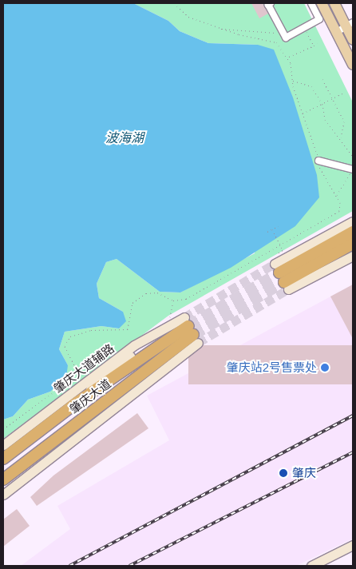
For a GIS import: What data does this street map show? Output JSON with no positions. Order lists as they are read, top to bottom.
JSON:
{
  "streets": {
    "highway": ["肇庆大道"],
    "street": ["肇庆大道辅路"]
  },
  "crossings": [
    ["肇庆大道辅路", "肇庆大道"]
  ],
  "water": ["波海湖"],
  "places": ["肇庆站2号售票处", "肇庆"]
}
